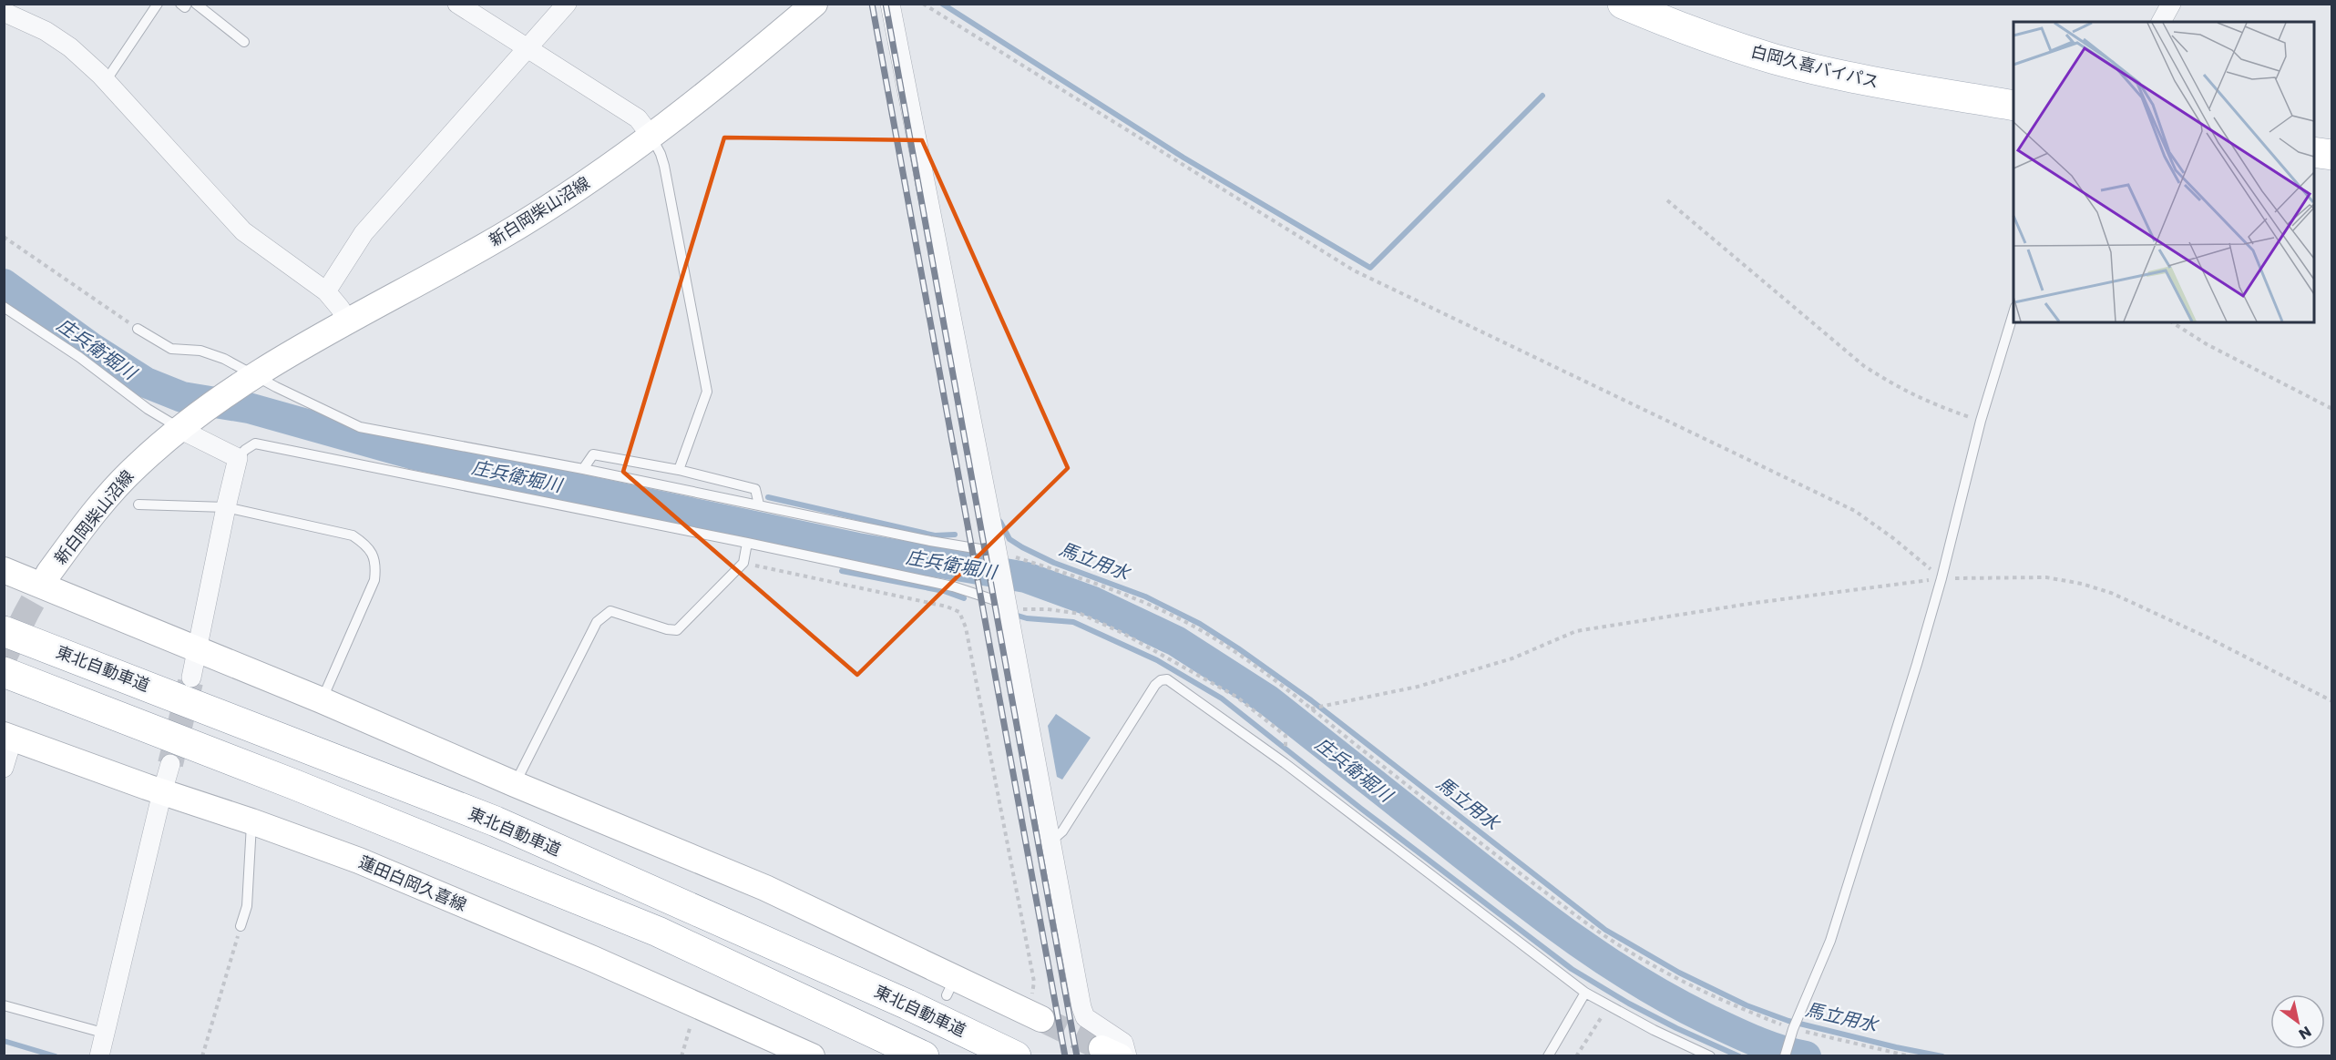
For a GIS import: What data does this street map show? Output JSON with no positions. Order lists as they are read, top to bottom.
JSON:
{
  "streets": {
    "main road": ["白岡久喜バイパス", "東北自動車道"],
    "street": ["新白岡柴山沼線", "蓮田白岡久喜線"]
  },
  "water": ["庄兵衛堀川", "馬立用水"],
  "north": "bottom right"
}
